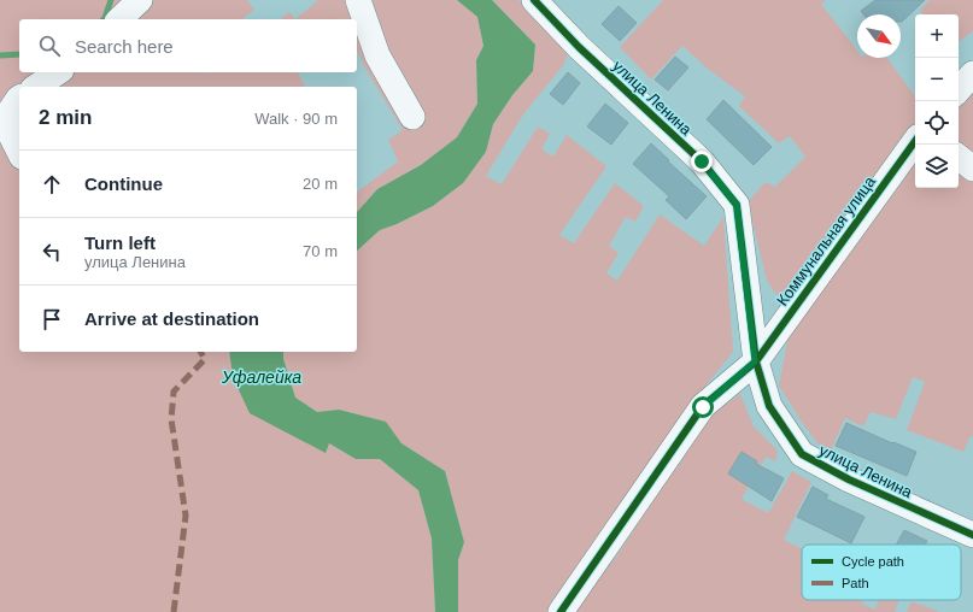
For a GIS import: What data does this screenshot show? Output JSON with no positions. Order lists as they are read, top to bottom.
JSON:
{
  "streets": {
    "street": ["улица Ленина", "Коммунальная улица"]
  },
  "crossings": [
    ["улица Ленина", "Коммунальная улица"]
  ],
  "water": ["Уфалейка"],
  "legend": ["Cycle path", "Path"],
  "north": "bottom right",
  "page": {
    "map_buttons": ["+", "−"],
    "search": "Search here",
    "heading": ["2 min", "Walk · 90 m"],
    "list": [
      ["Continue", "20 m"],
      ["Turn left", "улица Ленина", "70 m"],
      "Arrive at destination"
    ]
  }
}
